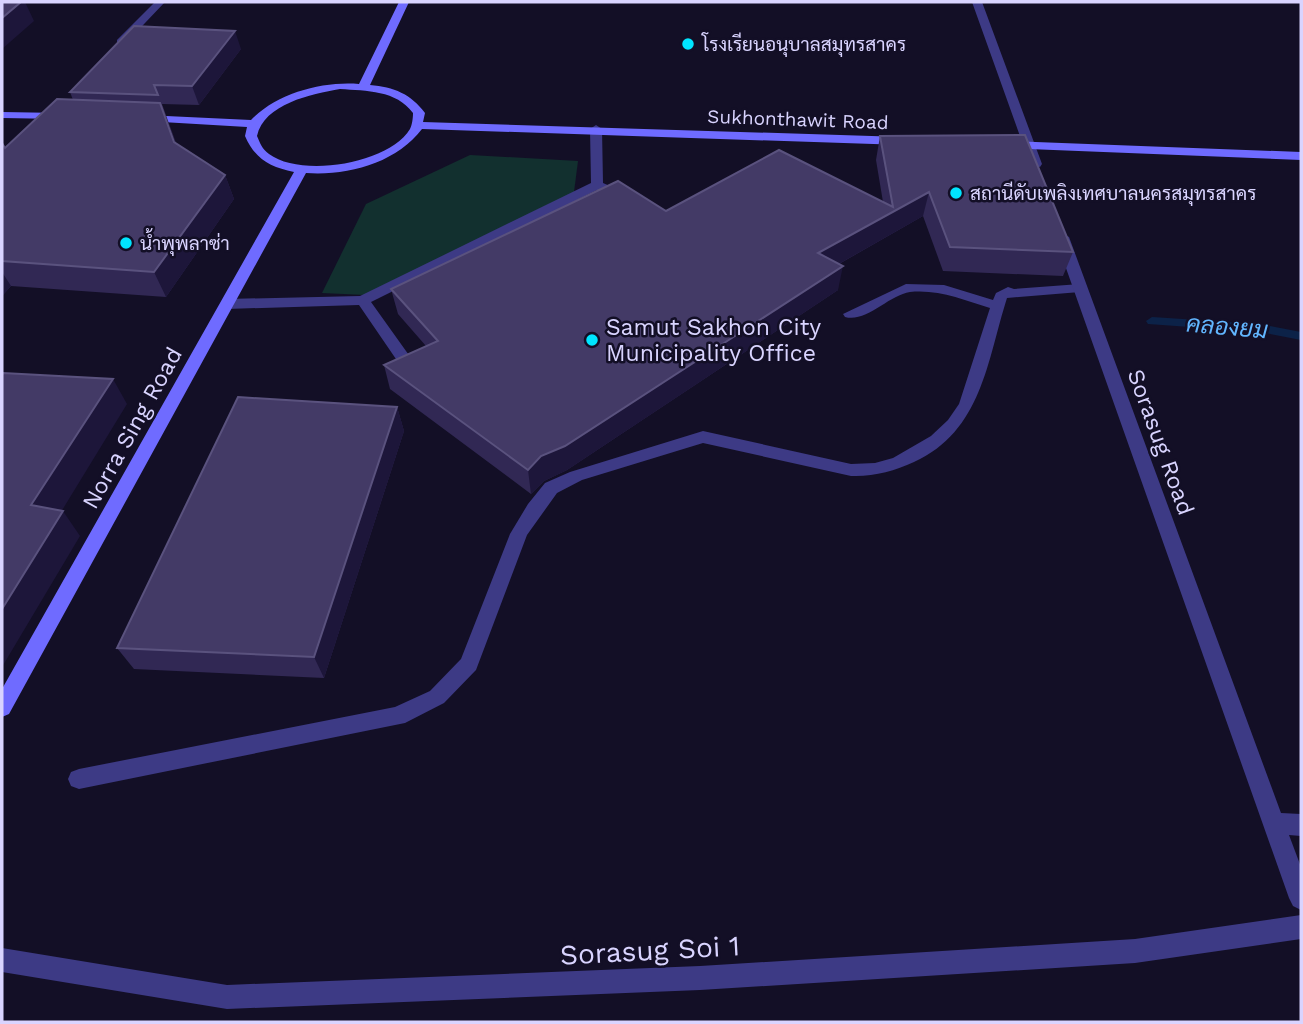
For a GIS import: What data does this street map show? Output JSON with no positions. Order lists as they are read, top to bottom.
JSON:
{
  "streets": {
    "street": [
      "Sukhonthawit Road",
      "Norra Sing Road",
      "Sorasug Road",
      "Sorasug Soi 1"
    ]
  },
  "water": ["คลองยม"],
  "places": [
    "โรงเรียนอนุบาลสมุทรสาคร",
    "สถานีดับเพลิงเทศบาลนครสมุทรสาคร",
    "น้ำพุพลาซ่า",
    "Samut Sakhon City Municipality Office"
  ]
}
